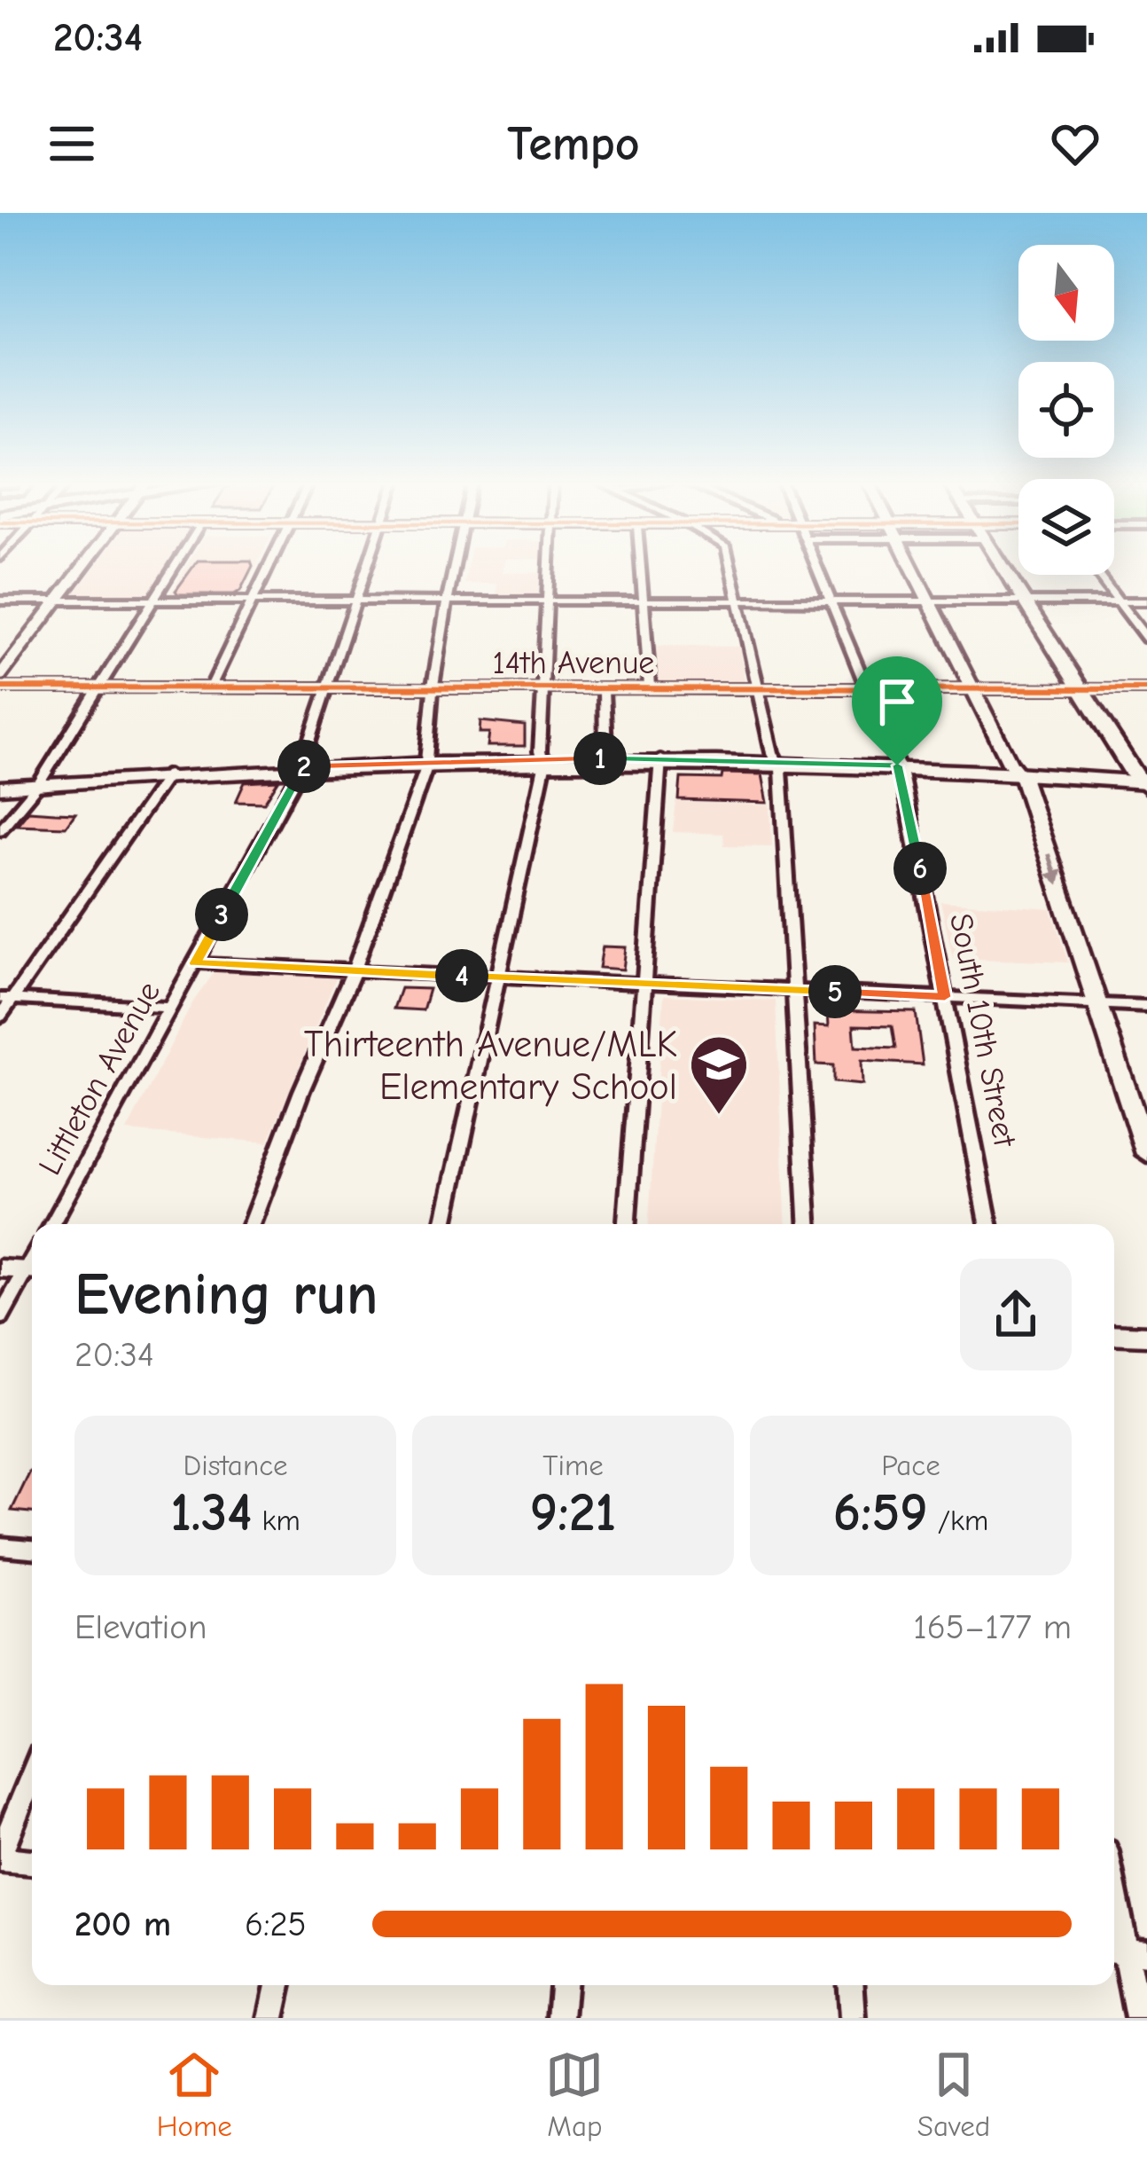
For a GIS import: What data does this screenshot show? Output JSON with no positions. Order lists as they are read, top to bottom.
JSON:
{
  "streets": {
    "street": ["14th Avenue", "South 10th Street", "Littleton Avenue"]
  },
  "crossings": [
    ["14th Avenue", "South 10th Street"],
    ["14th Avenue", "Littleton Avenue"]
  ],
  "places": {
    "school or university": ["Thirteenth Avenue/MLK Elementary School"]
  },
  "north": "bottom",
  "page": {
    "status": "20:34",
    "header": "Tempo",
    "pins": [
      "1",
      "2",
      "6",
      "3",
      "4",
      "5"
    ],
    "heading": ["Evening run", "20:34"],
    "stats": [
      ["Distance", "1.34 km"],
      ["Time", "9:21"],
      ["Pace", "6:59 /km"]
    ],
    "chart": ["Elevation", "165–177 m"],
    "list": [
      {
        "name": "200 m",
        "note": "6:25"
      }
    ],
    "tabs": ["Home", "Map", "Saved"]
  }
}
